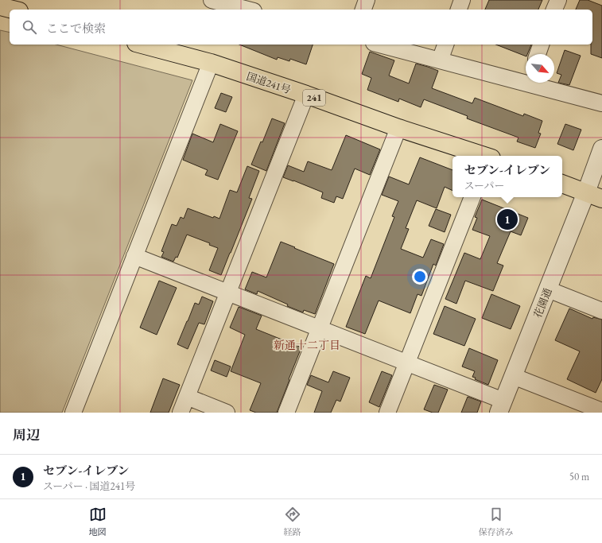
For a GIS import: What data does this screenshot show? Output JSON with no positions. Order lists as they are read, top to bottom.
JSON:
{
  "streets": {
    "highway": ["国道241号", "241"],
    "street": ["花園通"]
  },
  "districts": ["新通十二丁目"],
  "north": "bottom right",
  "page": {
    "search": "ここで検索",
    "popup": ["セブン-イレブン", "スーパー"],
    "pins": "1",
    "heading": "周辺",
    "list": [
      {
        "mark": "1",
        "name": "セブン-イレブン",
        "note": "スーパー · 国道241号",
        "value": "50 m"
      }
    ],
    "nav": ["地図", "経路", "保存済み"]
  }
}
